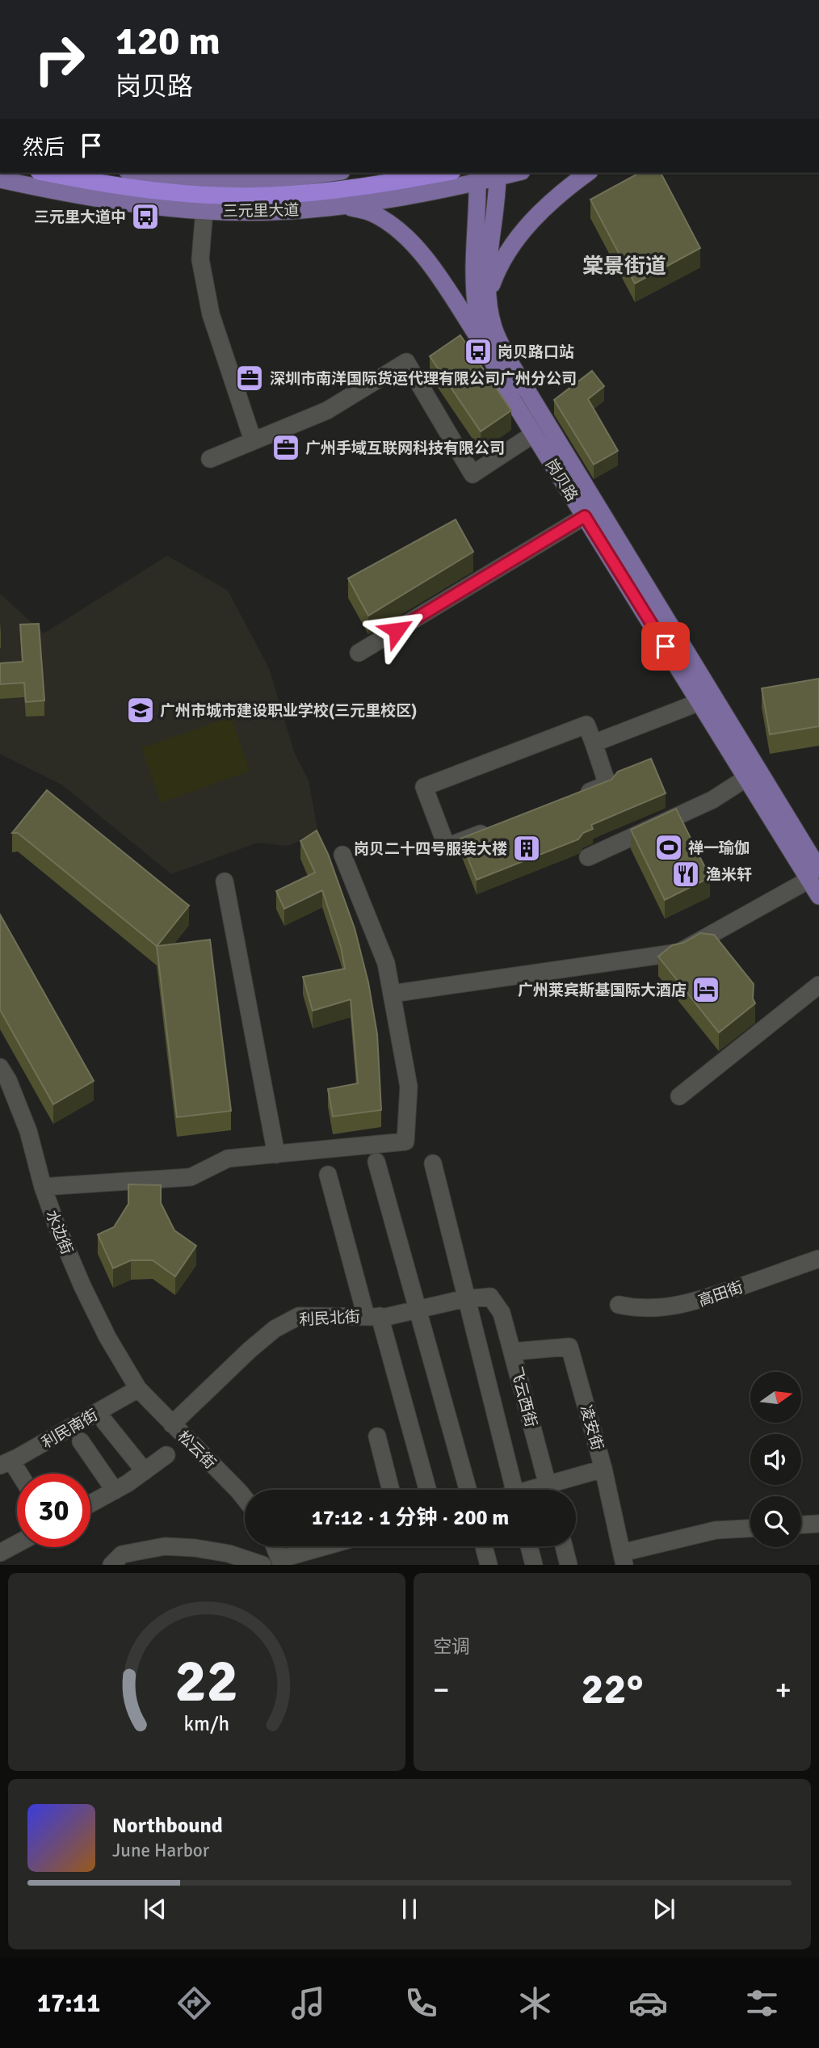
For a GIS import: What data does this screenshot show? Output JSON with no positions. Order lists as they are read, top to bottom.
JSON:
{
  "streets": {
    "main road": ["三元里大道", "岗贝路"],
    "street": [
      "水边街",
      "高田街",
      "利民北街",
      "飞云西街",
      "凌安街",
      "利民南街",
      "松云街"
    ]
  },
  "crossings": [
    ["三元里大道", "岗贝路"],
    ["水边街", "利民南街"],
    ["水边街", "松云街"],
    ["利民北街", "飞云西街"],
    ["利民北街", "松云街"],
    ["飞云西街", "凌安街"],
    ["利民南街", "松云街"]
  ],
  "districts": ["棠景街道"],
  "places": {
    "bus stop": ["三元里大道中", "岗贝路口站"],
    "office": ["深圳市南洋国际货运代理有限公司广州分公司", "广州手域互联网科技有限公司"],
    "school or university": ["广州市城市建设职业学校(三元里校区)"],
    "sports": ["禅一瑜伽"],
    "building": ["岗贝二十四号服装大楼"],
    "restaurant": ["渔米轩"],
    "hotel": ["广州莱宾斯基国际大酒店"]
  },
  "north": "right",
  "page": {
    "turn": ["120 m", "岗贝路"],
    "then": "然后",
    "limit": "30",
    "trip": "17:12 · 1 分钟 · 200 m",
    "tile": "空调",
    "heat": ["−", "22°", "+"],
    "song": ["Northbound", "June Harbor"],
    "tabs": "17:11",
    "gauge": ["22", "km/h"]
  }
}
